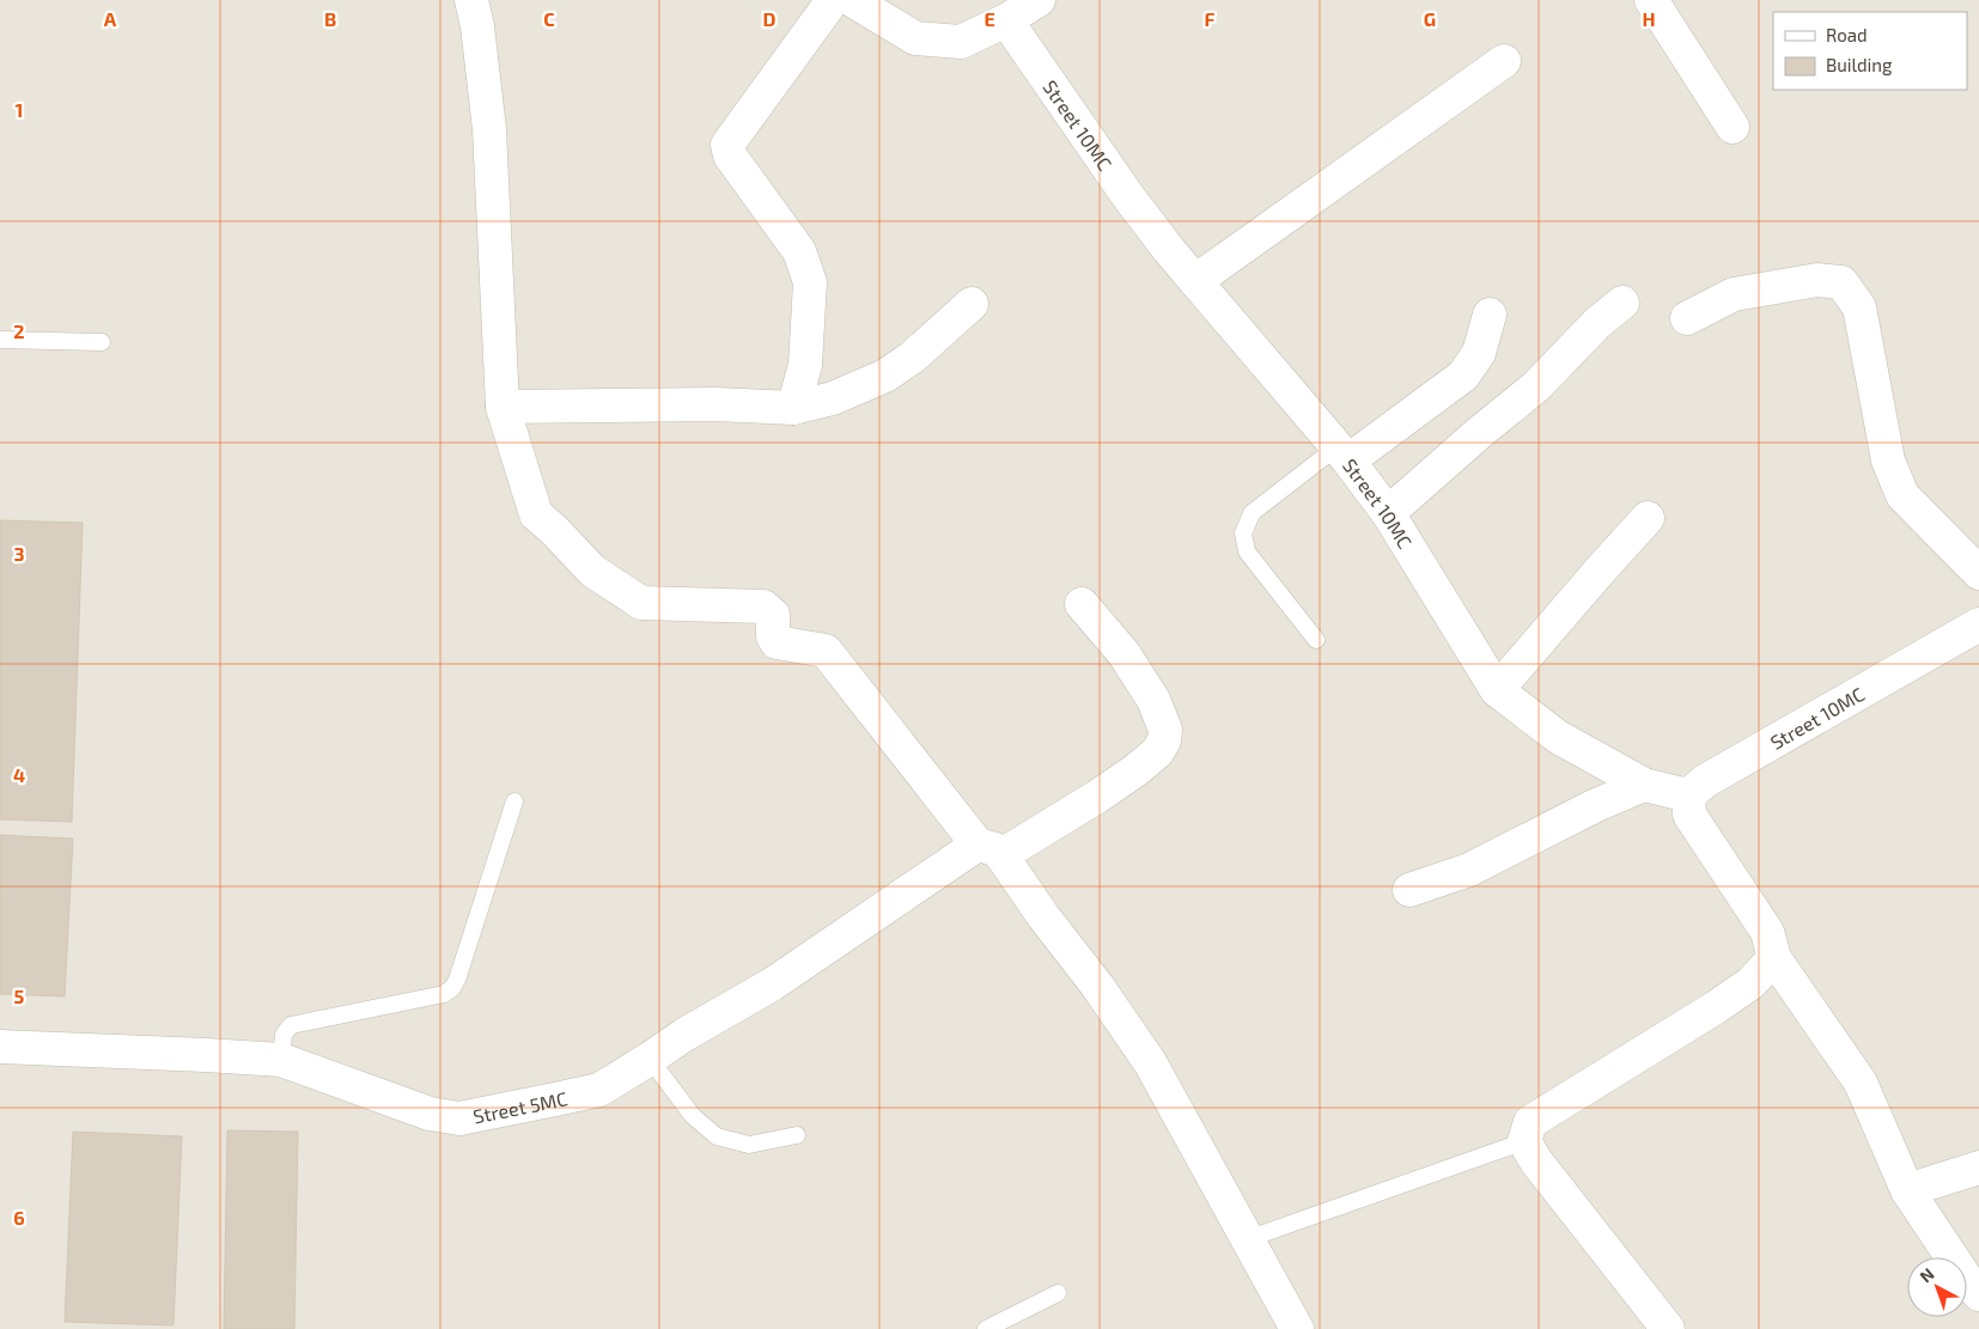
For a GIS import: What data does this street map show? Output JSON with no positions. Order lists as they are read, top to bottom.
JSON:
{
  "streets": {
    "street": ["Street 10MC", "Street 5MC"]
  },
  "legend": ["Road", "Building"],
  "north": "top left",
  "grid": {
    "columns": [
      "A",
      "B",
      "C",
      "D",
      "E",
      "F",
      "G",
      "H"
    ],
    "rows": [
      "1",
      "2",
      "3",
      "4",
      "5",
      "6"
    ]
  }
}
